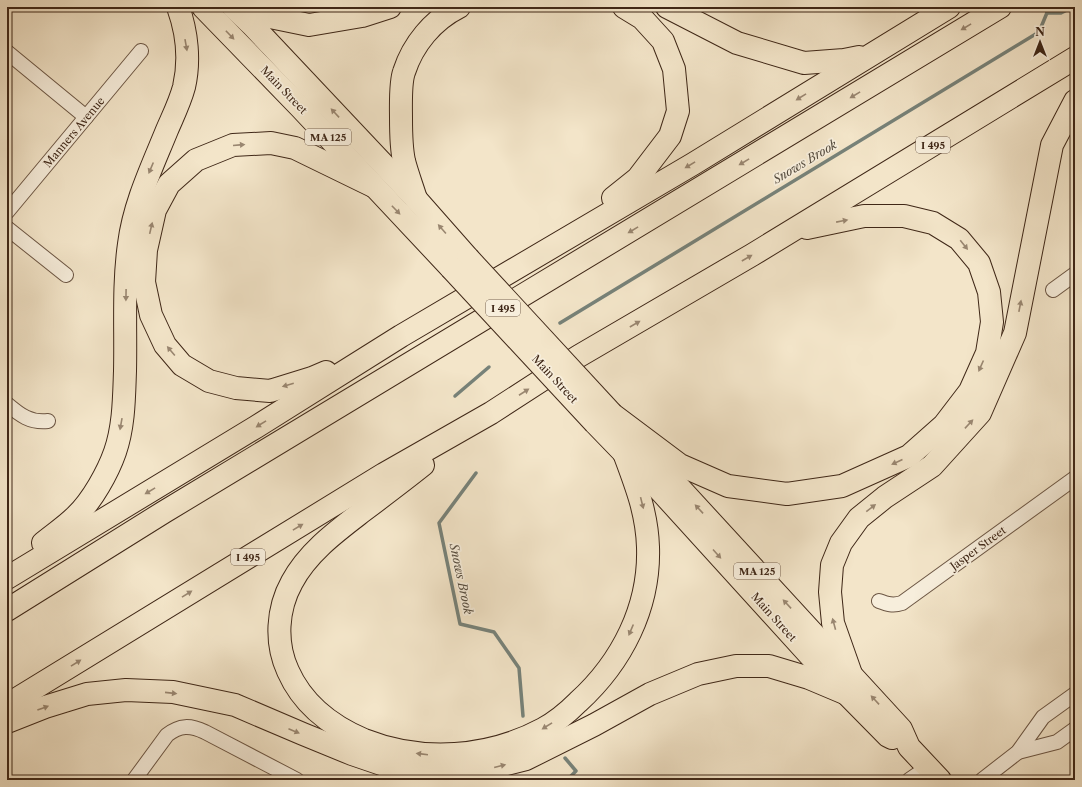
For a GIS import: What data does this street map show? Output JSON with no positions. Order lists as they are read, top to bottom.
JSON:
{
  "streets": {
    "main road": ["Main Street", "MA 125", "I 495"],
    "street": ["Manners Avenue", "Jasper Street"]
  },
  "water": ["Snows Brook"],
  "north": "top"
}
